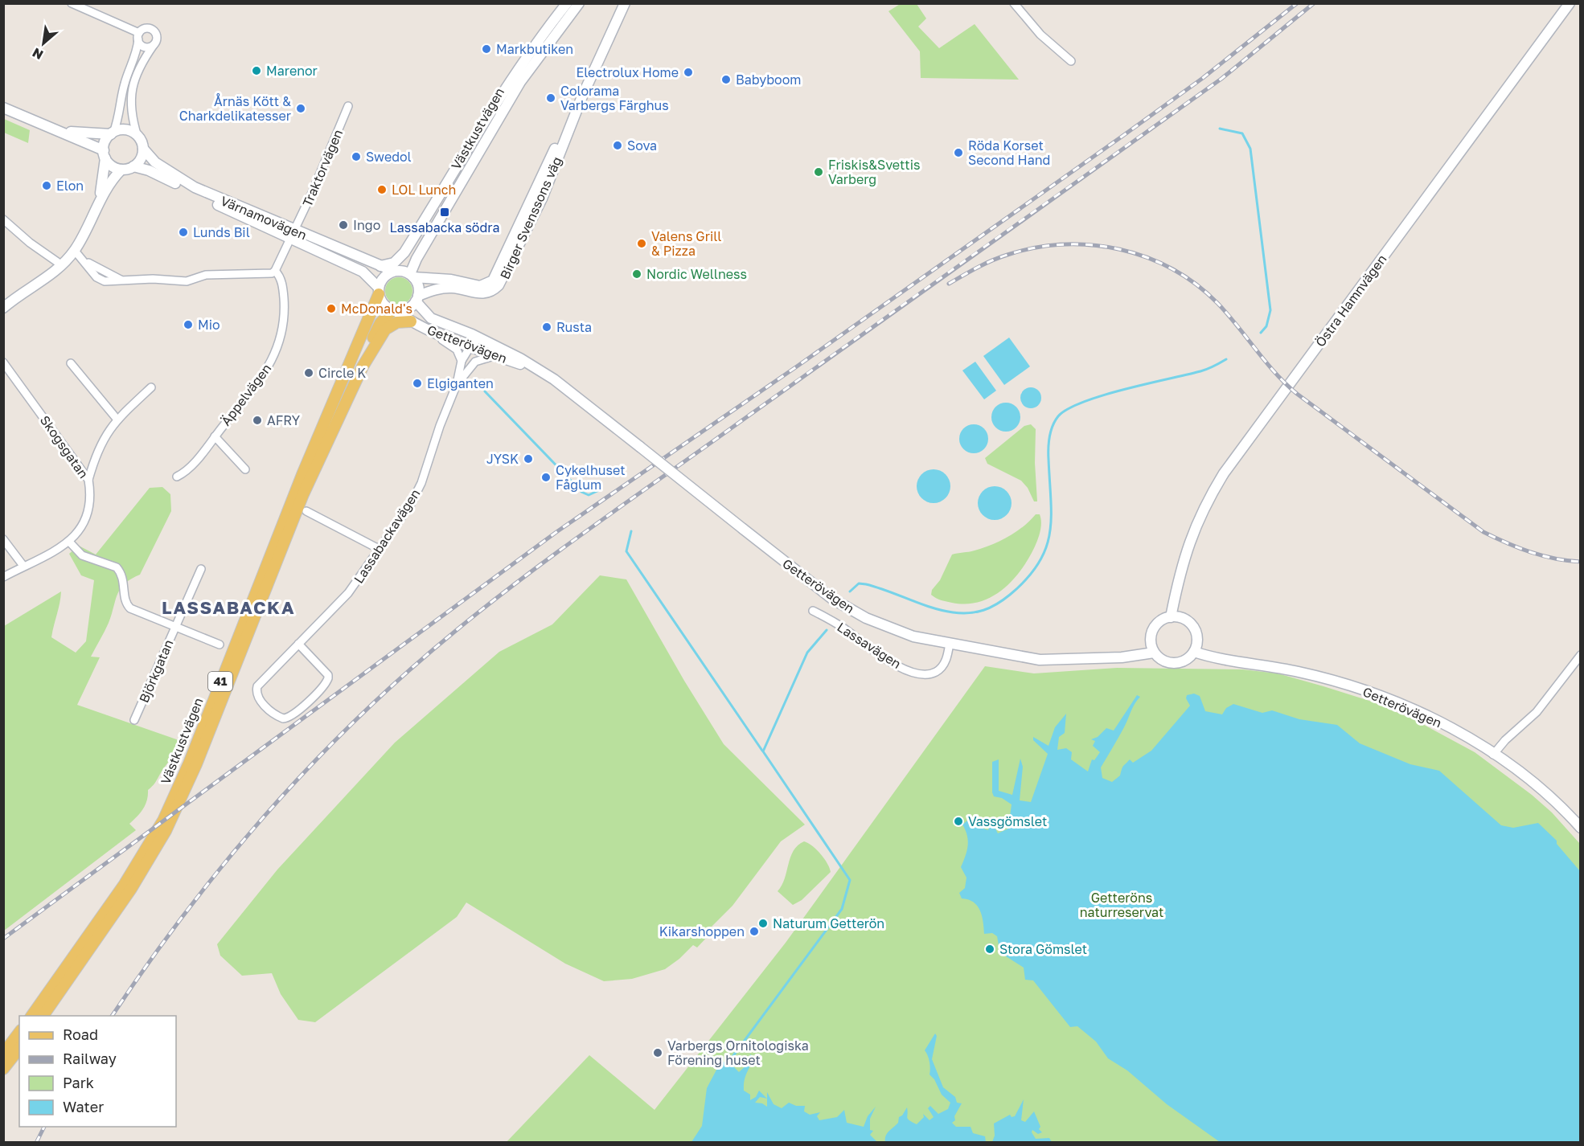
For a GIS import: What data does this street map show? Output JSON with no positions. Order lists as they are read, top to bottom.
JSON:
{
  "streets": {
    "main road": ["Västkustvägen", "41"],
    "street": [
      "Traktorvägen",
      "Värnamovägen",
      "Birger Svenssons väg",
      "Östra Hamnvägen",
      "Getterövägen",
      "Äppelvägen",
      "Skogsgatan",
      "Lassabackavägen",
      "Lassavägen",
      "Björkgatan"
    ]
  },
  "crossings": [
    ["Västkustvägen", "Värnamovägen"],
    ["Västkustvägen", "Birger Svenssons väg"],
    ["Västkustvägen", "Getterövägen"],
    ["Västkustvägen", "41"],
    ["Traktorvägen", "Värnamovägen"],
    ["Traktorvägen", "Äppelvägen"],
    ["Värnamovägen", "Birger Svenssons väg"],
    ["Värnamovägen", "Getterövägen"],
    ["Värnamovägen", "41"],
    ["Birger Svenssons väg", "Getterövägen"],
    ["Birger Svenssons väg", "41"],
    ["Östra Hamnvägen", "Getterövägen"],
    ["Getterövägen", "Lassavägen"],
    ["Getterövägen", "41"]
  ],
  "districts": ["LASSABACKA"],
  "parks": ["Getteröns naturreservat"],
  "places": {
    "other": [
      "Markbutiken",
      "Marenor",
      "Electrolux Home",
      "Babyboom",
      "Colorama Varbergs Färghus",
      "Årnäs Kött & Charkdelikatesser",
      "Sova",
      "Röda Korset Second Hand",
      "Swedol",
      "Friskis&Svettis Varberg",
      "Elon",
      "LOL Lunch",
      "Ingo",
      "Lunds Bil",
      "Valens Grill & Pizza",
      "Nordic Wellness",
      "McDonald's",
      "Mio",
      "Rusta",
      "Circle K",
      "Elgiganten",
      "AFRY",
      "JYSK",
      "Cykelhuset Fåglum",
      "Vassgömslet",
      "Naturum Getterön",
      "Kikarshoppen",
      "Stora Gömslet",
      "Varbergs Ornitologiska Förening huset"
    ],
    "transit": ["Lassabacka södra"]
  },
  "legend": [
    "Road",
    "Railway",
    "Park",
    "Water"
  ],
  "north": "bottom left"
}
